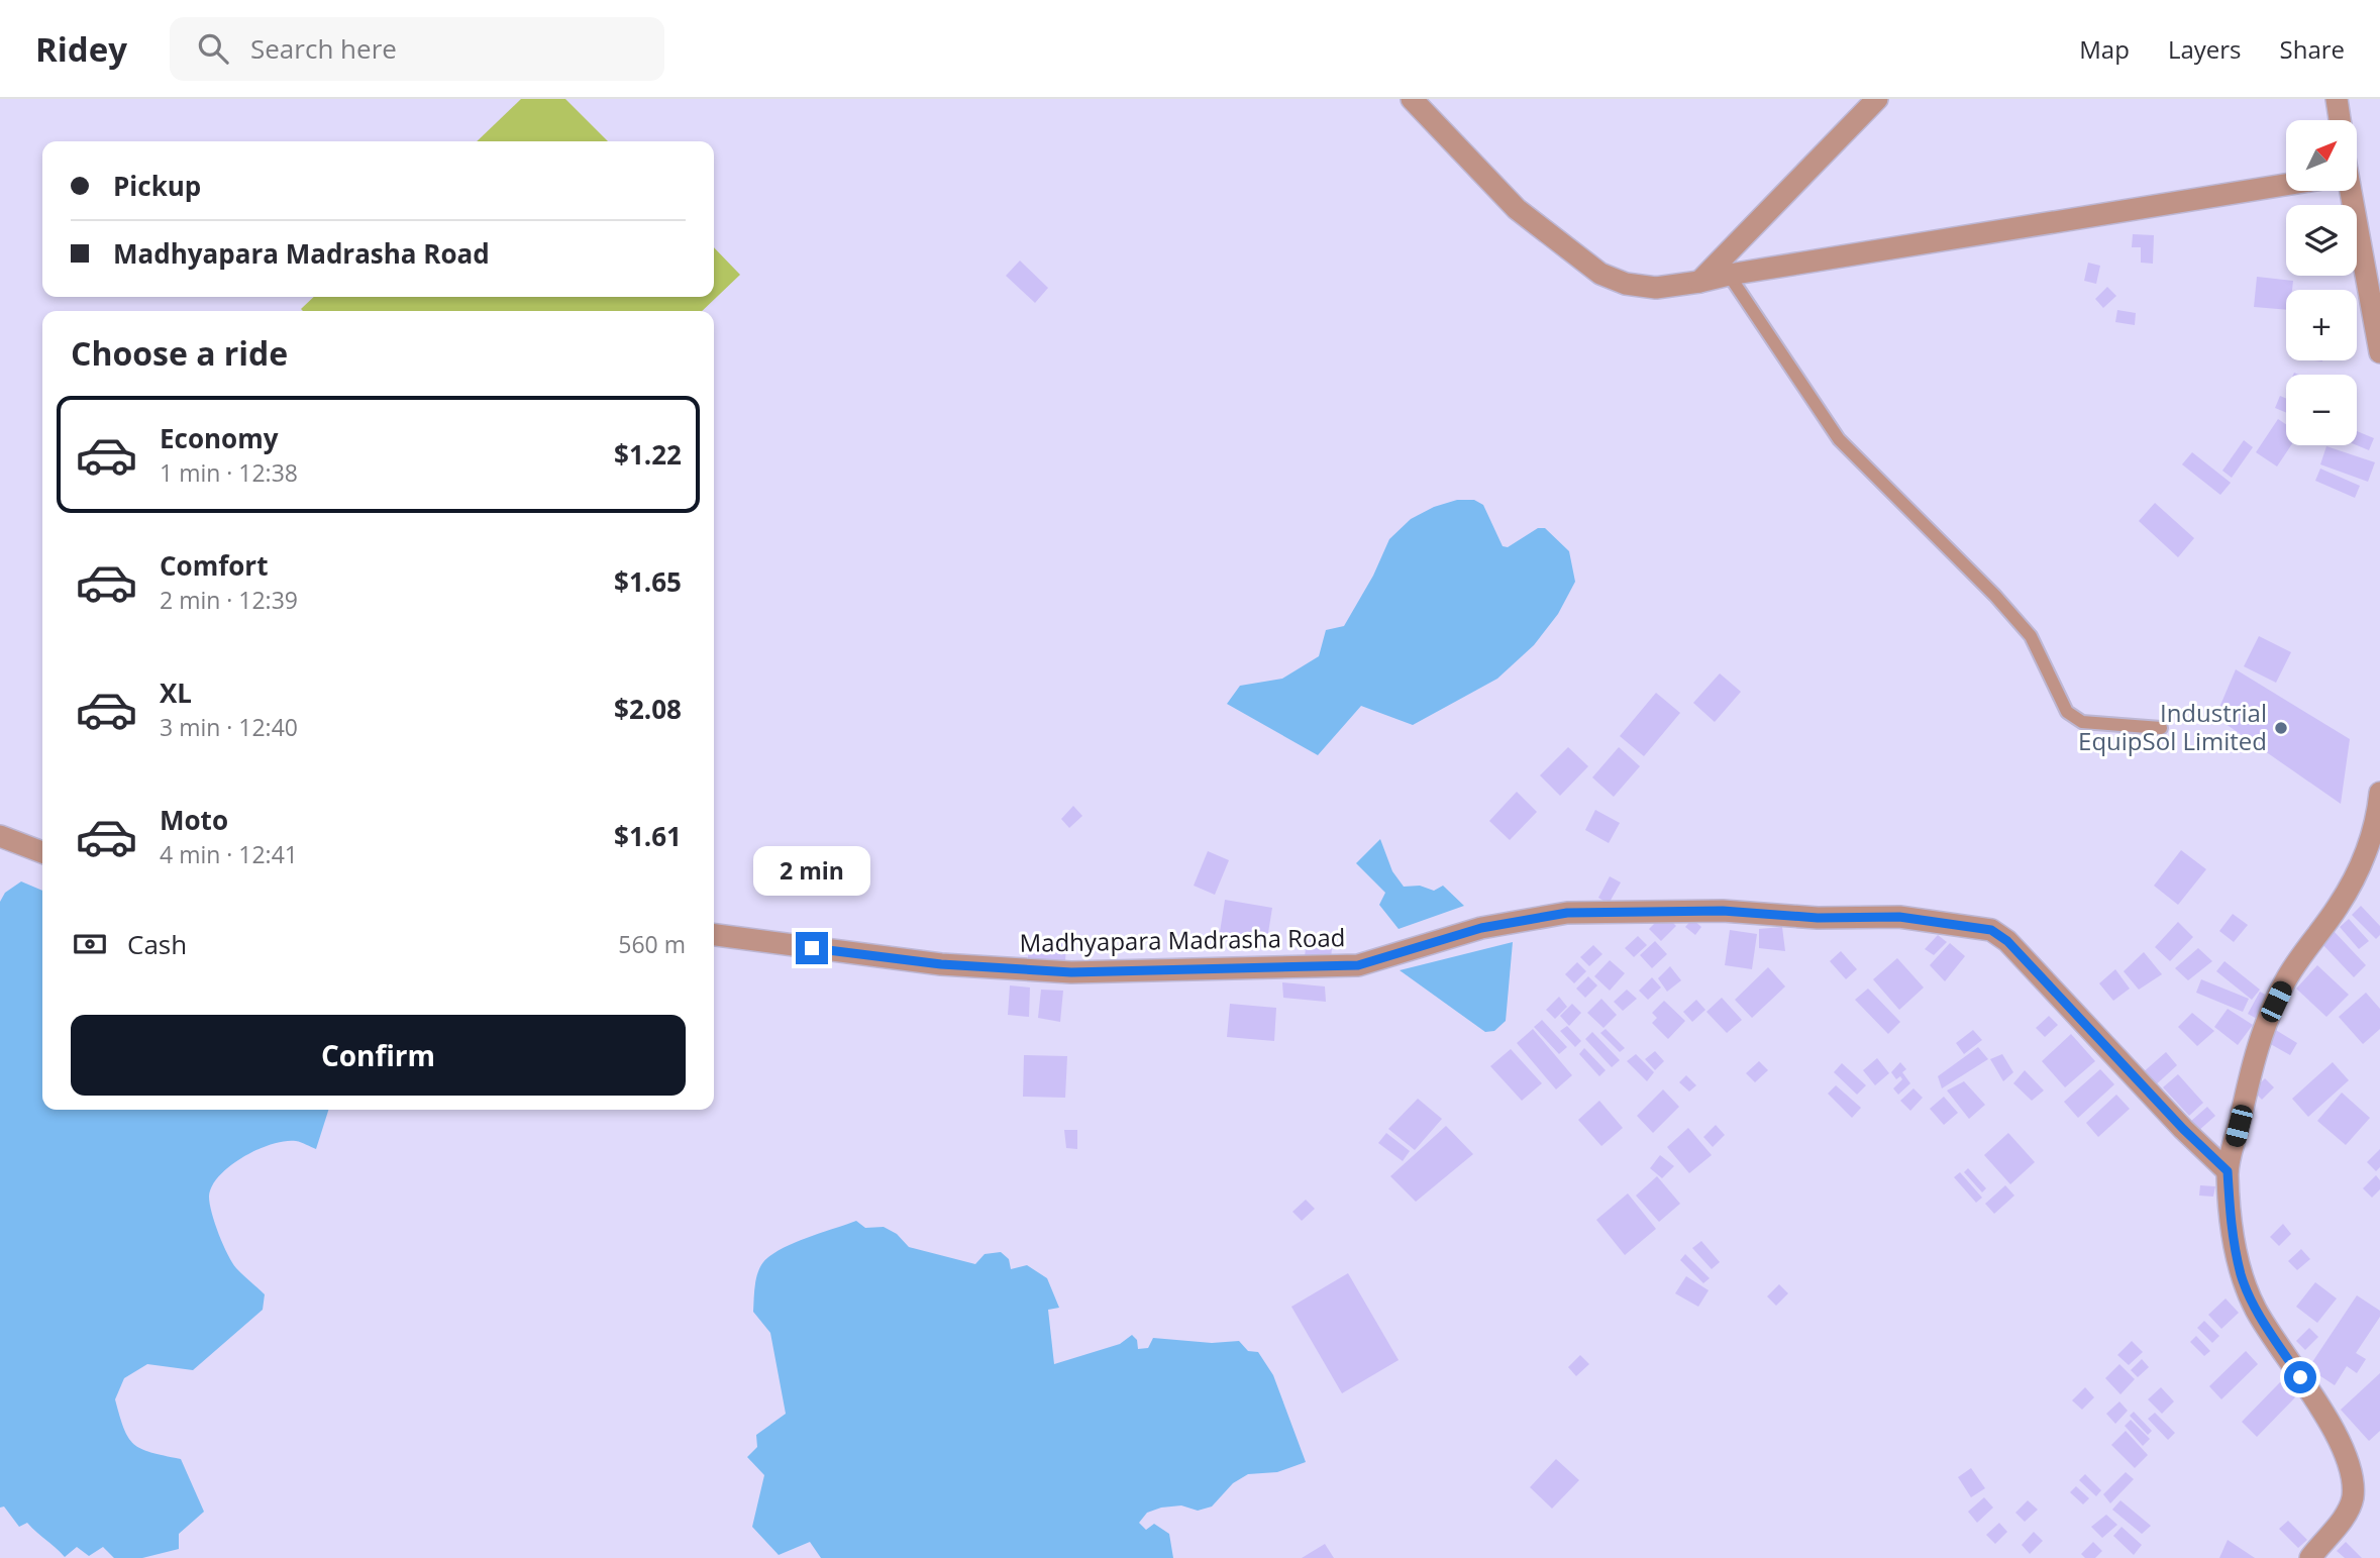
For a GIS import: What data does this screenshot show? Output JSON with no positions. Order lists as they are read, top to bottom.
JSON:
{
  "streets": {
    "street": ["Madhyapara Madrasha Road"]
  },
  "places": ["Industrial EquipSol Limited"],
  "north": "top right",
  "page": {
    "header": "Ridey",
    "search": "Search here",
    "nav": ["Map", "Layers", "Share"],
    "map_buttons": ["+", "−"],
    "banner": ["Pickup", "Madhyapara Madrasha Road"],
    "heading": "Choose a ride",
    "list": [
      {
        "name": "Economy",
        "note": "1 min · 12:38",
        "value": "$1.22"
      },
      {
        "name": "Comfort",
        "note": "2 min · 12:39",
        "value": "$1.65"
      },
      {
        "name": "XL",
        "note": "3 min · 12:40",
        "value": "$2.08"
      },
      {
        "name": "Moto",
        "note": "4 min · 12:41",
        "value": "$1.61"
      }
    ],
    "bubble": "2 min",
    "pay": ["Cash", "560 m"],
    "buttons": "Confirm"
  }
}
